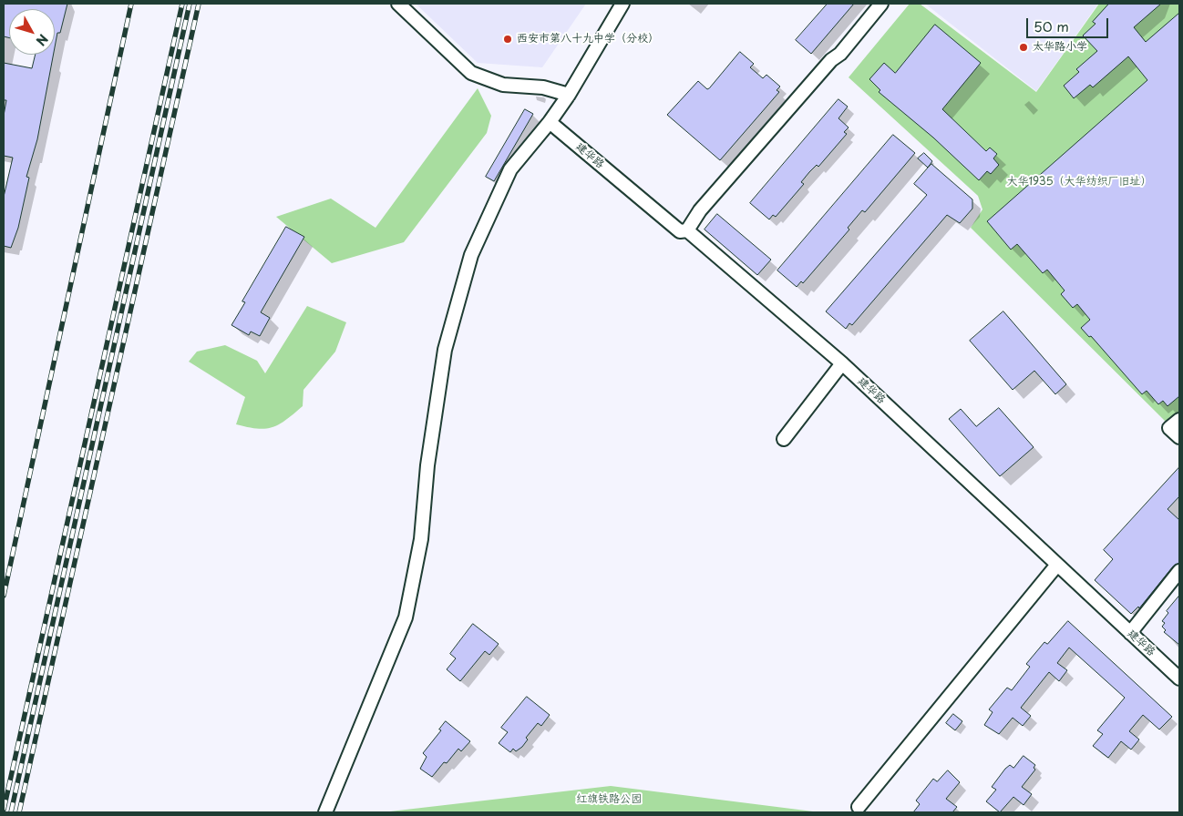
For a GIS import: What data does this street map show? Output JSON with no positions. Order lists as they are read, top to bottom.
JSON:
{
  "streets": {
    "street": ["建华路"]
  },
  "parks": ["大华1935（大华纺织厂旧址）", "红旗铁路公园"],
  "places": ["西安市第八十九中学（分校）", "太华路小学"],
  "scale_bar": "50 m",
  "north": "bottom right"
}
